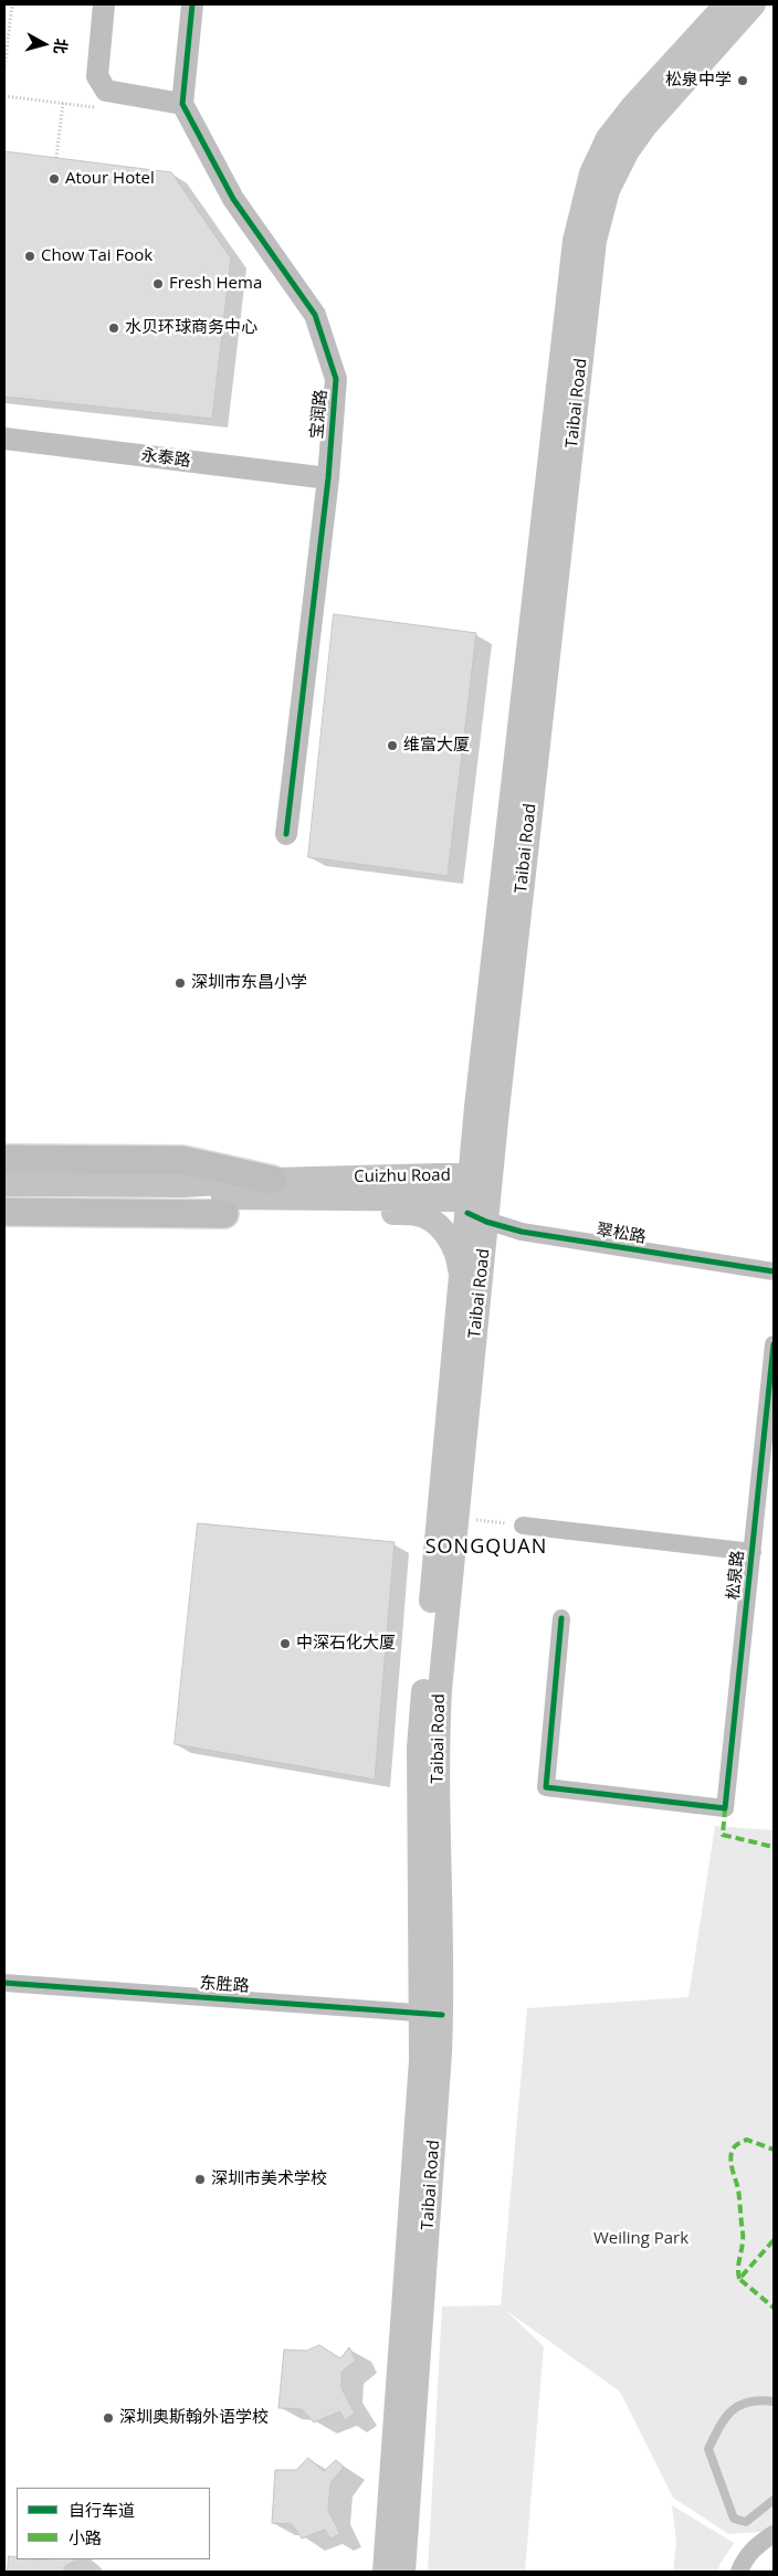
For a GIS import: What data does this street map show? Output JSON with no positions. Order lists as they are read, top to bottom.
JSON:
{
  "streets": {
    "main road": ["Taibai Road", "Cuizhu Road"],
    "street": [
      "宝润路",
      "永泰路",
      "翠松路",
      "松泉路",
      "东胜路"
    ]
  },
  "crossings": [
    ["Taibai Road", "Cuizhu Road"],
    ["Taibai Road", "翠松路"],
    ["Taibai Road", "东胜路"],
    ["宝润路", "永泰路"],
    ["Cuizhu Road", "翠松路"]
  ],
  "districts": ["SONGQUAN"],
  "parks": ["Weiling Park"],
  "places": [
    "松泉中学",
    "Atour Hotel",
    "Chow Tai Fook",
    "Fresh Hema",
    "水贝环球商务中心",
    "维富大厦",
    "深圳市东昌小学",
    "中深石化大厦",
    "深圳市美术学校",
    "深圳奥斯翰外语学校"
  ],
  "legend": ["自行车道", "小路"],
  "north": "right"
}
